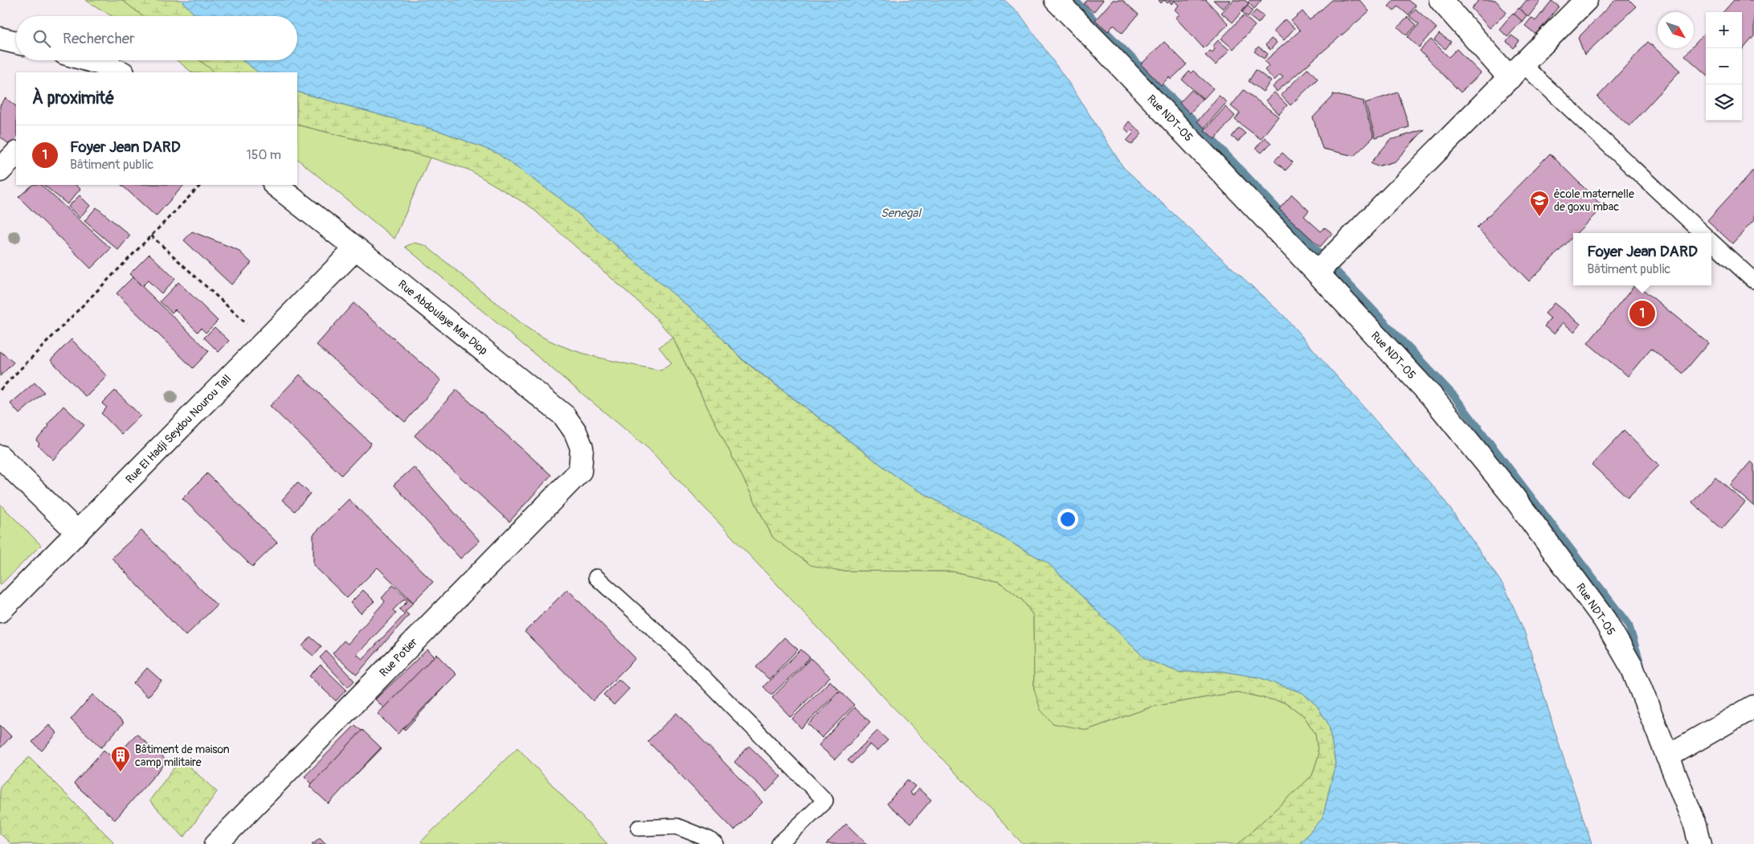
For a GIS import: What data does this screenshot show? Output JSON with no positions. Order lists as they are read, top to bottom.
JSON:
{
  "streets": {
    "street": [
      "Rue NDT-05",
      "Rue Abdoulaye Mar Diop",
      "Rue El Hadji Seydou Nourou Tall",
      "Rue Potier"
    ]
  },
  "crossings": [
    ["Rue Abdoulaye Mar Diop", "Rue El Hadji Seydou Nourou Tall"],
    ["Rue Abdoulaye Mar Diop", "Rue Potier"]
  ],
  "water": ["Senegal"],
  "places": {
    "school or university": ["école maternelle de goxu mbac"],
    "building": ["Bâtiment de maison camp militaire"]
  },
  "north": "bottom right",
  "page": {
    "map_buttons": ["+", "−"],
    "search": "Rechercher",
    "heading": "À proximité",
    "list": [
      {
        "mark": "1",
        "name": "Foyer Jean DARD",
        "note": "Bâtiment public",
        "value": "150 m"
      }
    ],
    "popup": ["Foyer Jean DARD", "Bâtiment public"],
    "pins": "1"
  }
}
